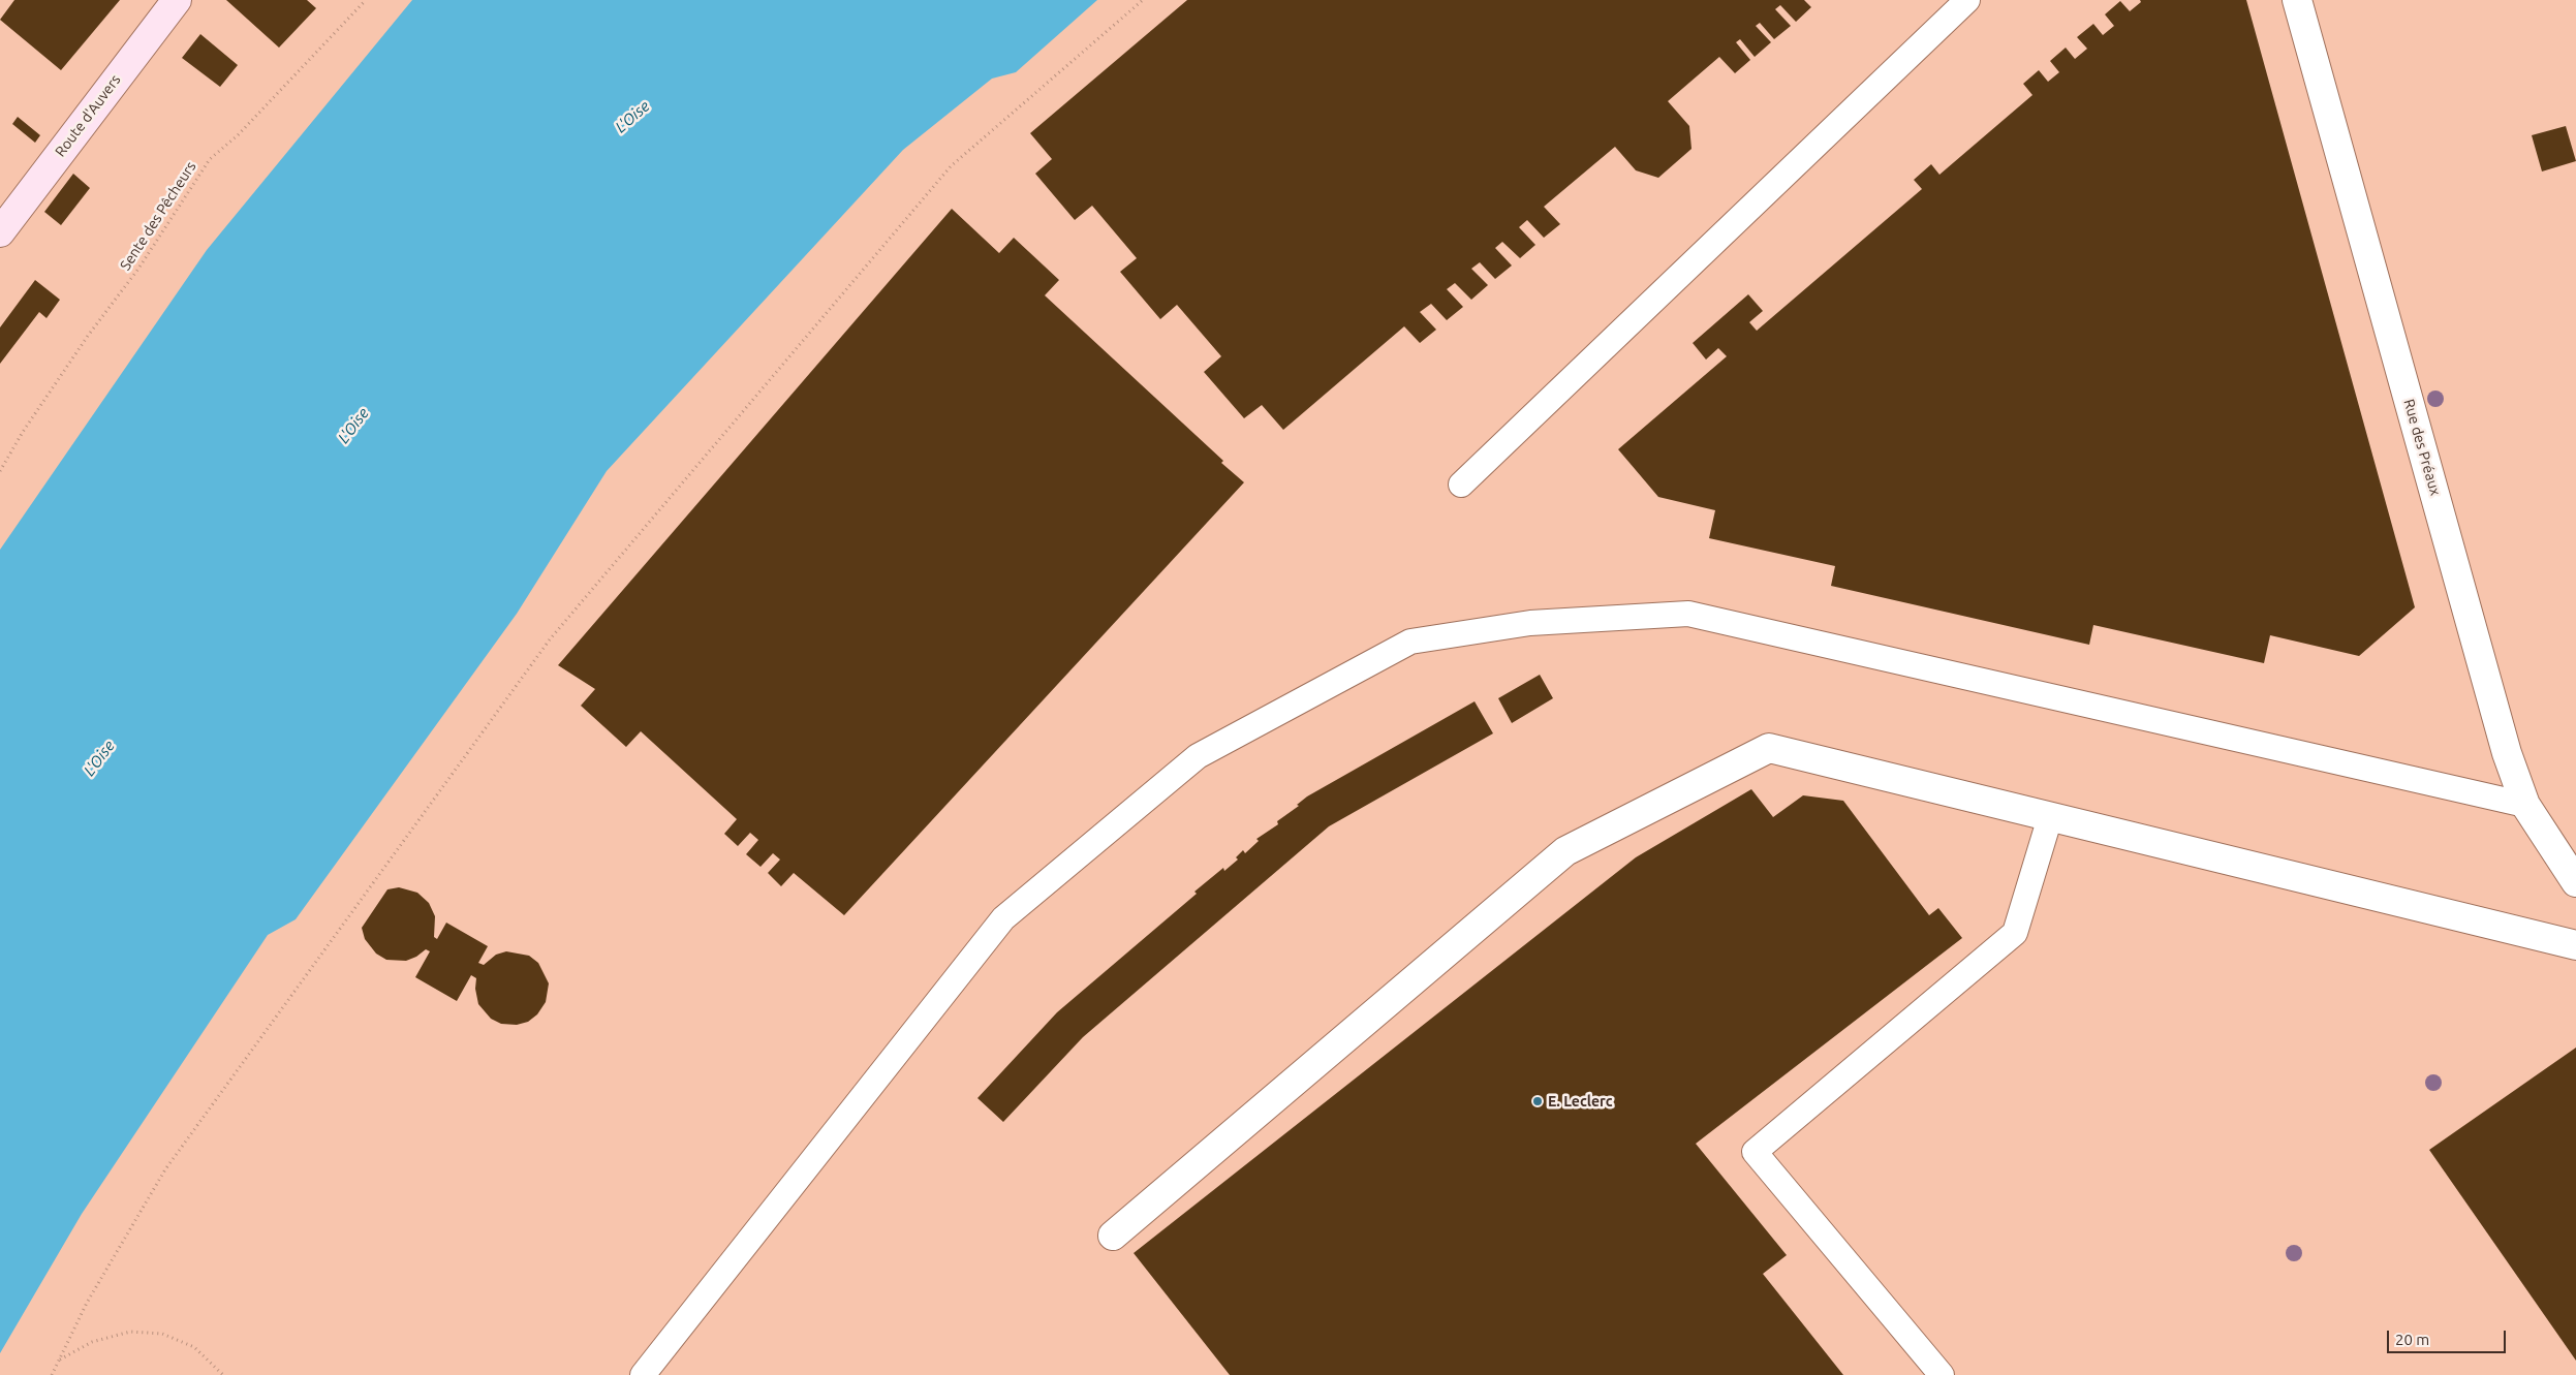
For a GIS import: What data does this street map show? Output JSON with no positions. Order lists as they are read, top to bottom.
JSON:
{
  "streets": {
    "main road": ["Route d'Auvers"],
    "street": ["Rue des Préaux"],
    "path": ["Sente des Pêcheurs"]
  },
  "water": ["L'Oise"],
  "places": ["E. Leclerc"],
  "scale_bar": "20 m"
}
